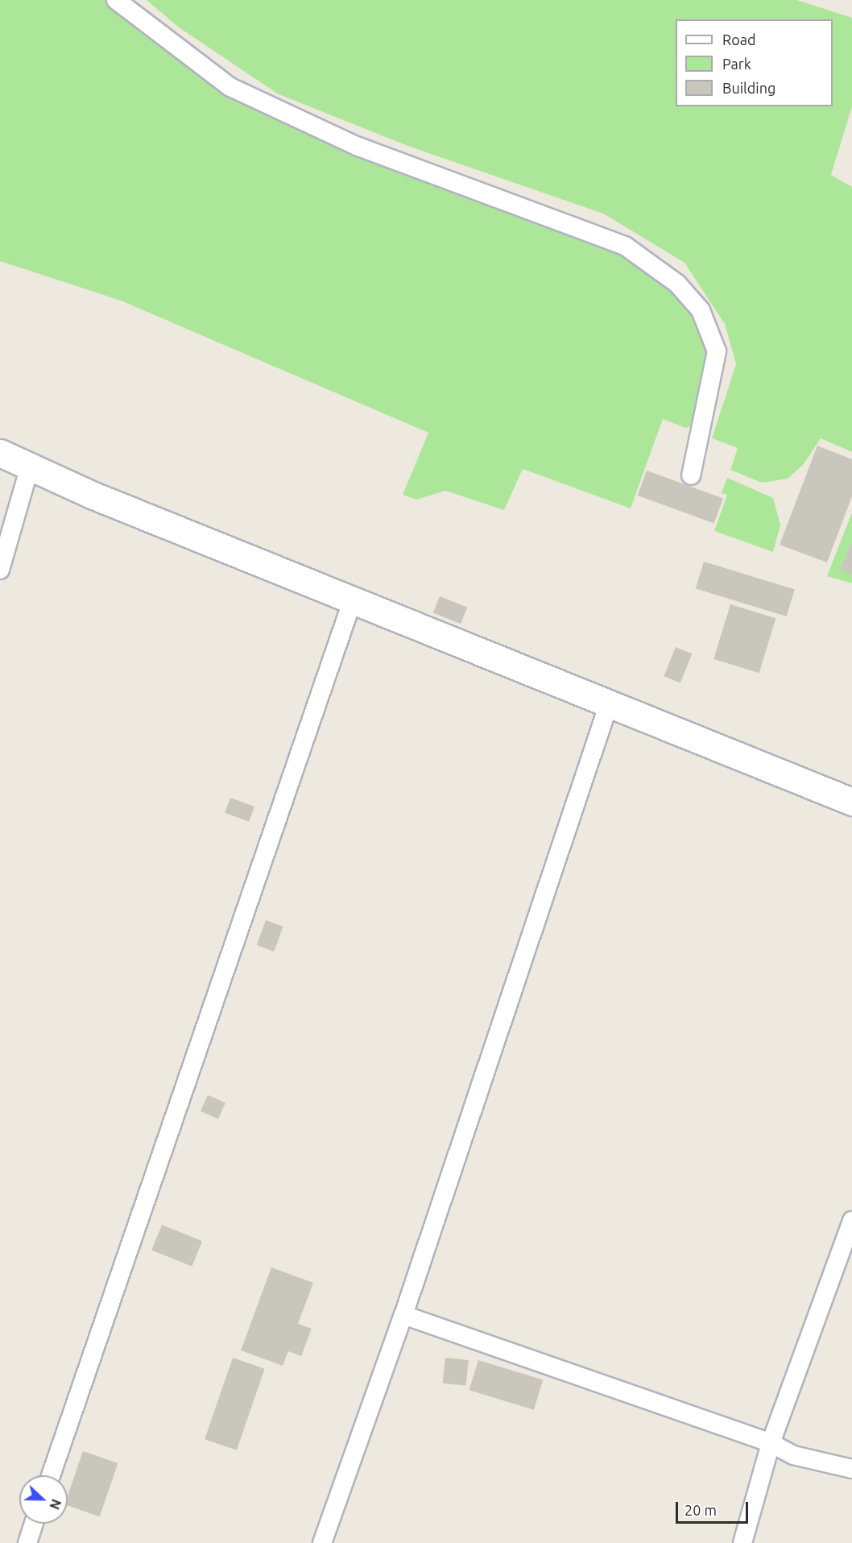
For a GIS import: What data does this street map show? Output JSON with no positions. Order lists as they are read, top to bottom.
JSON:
{
  "legend": ["Road", "Park", "Building"],
  "scale_bar": "20 m",
  "north": "right"
}
